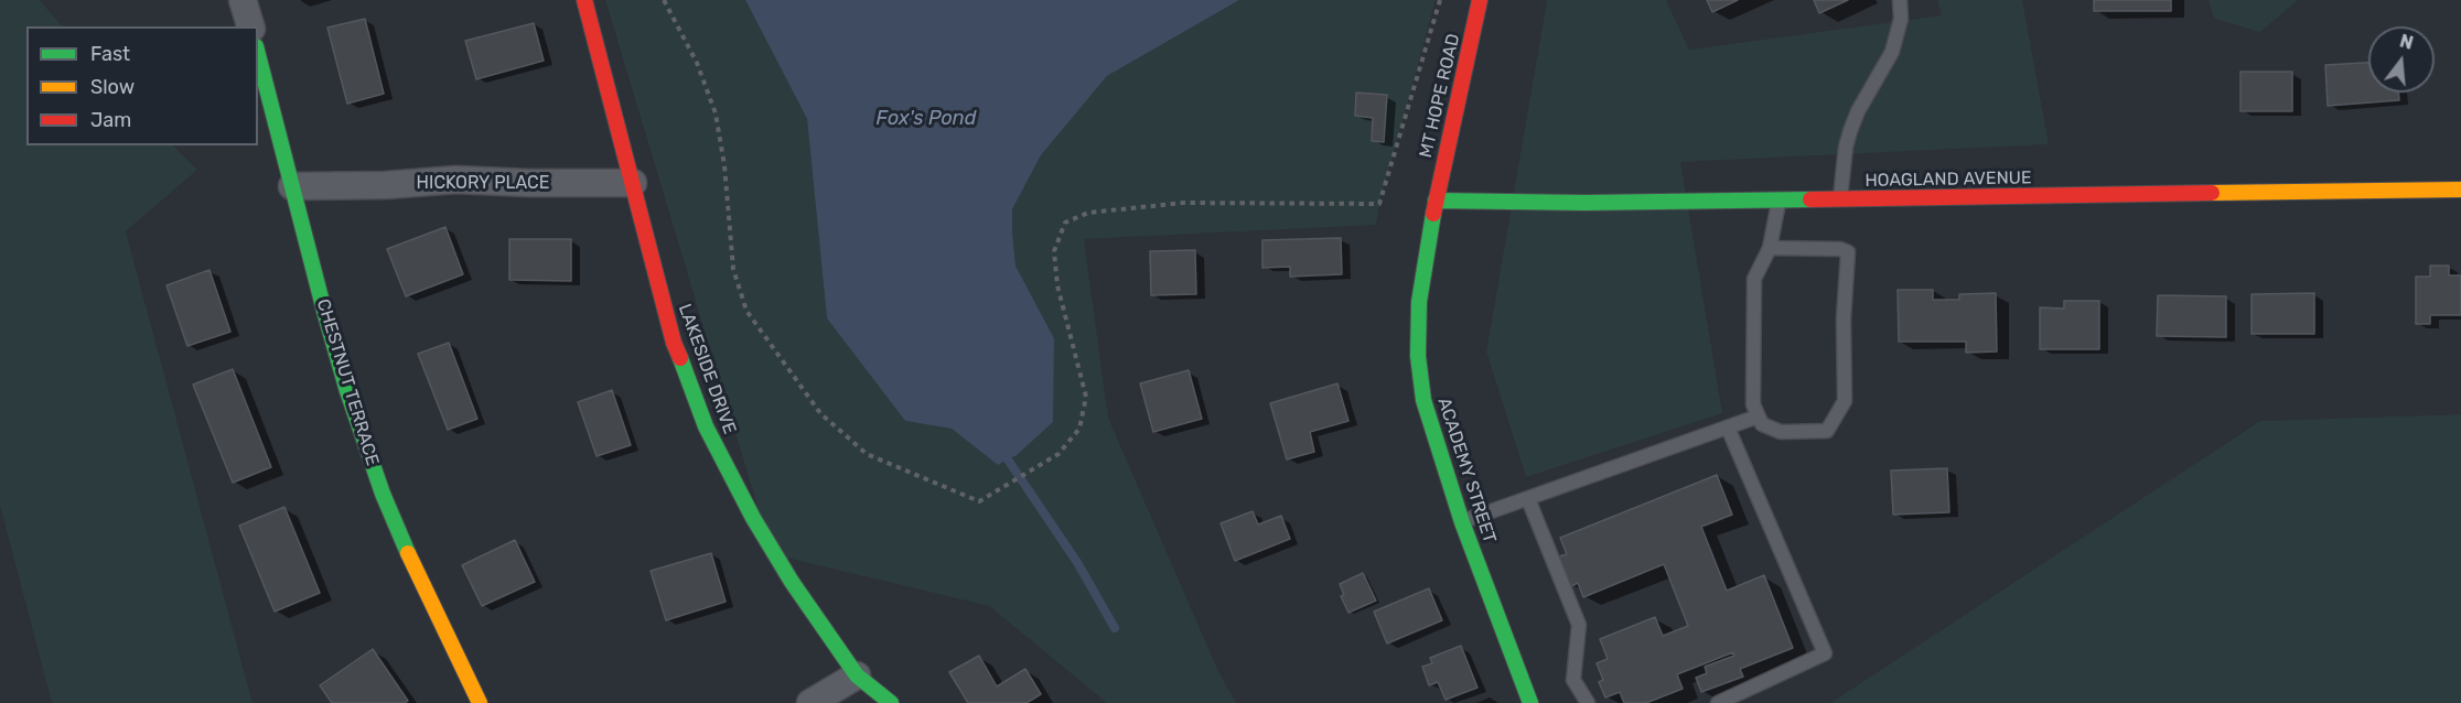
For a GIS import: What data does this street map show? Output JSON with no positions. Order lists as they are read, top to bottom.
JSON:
{
  "streets": {
    "street": [
      "MT HOPE ROAD",
      "HOAGLAND AVENUE",
      "HICKORY PLACE",
      "LAKESIDE DRIVE",
      "CHESTNUT TERRACE",
      "ACADEMY STREET"
    ]
  },
  "crossings": [
    ["MT HOPE ROAD", "HOAGLAND AVENUE"],
    ["MT HOPE ROAD", "ACADEMY STREET"],
    ["HOAGLAND AVENUE", "ACADEMY STREET"],
    ["HICKORY PLACE", "LAKESIDE DRIVE"],
    ["HICKORY PLACE", "CHESTNUT TERRACE"]
  ],
  "water": ["Fox's Pond"],
  "legend": ["Fast", "Slow", "Jam"],
  "north": "top"
}
